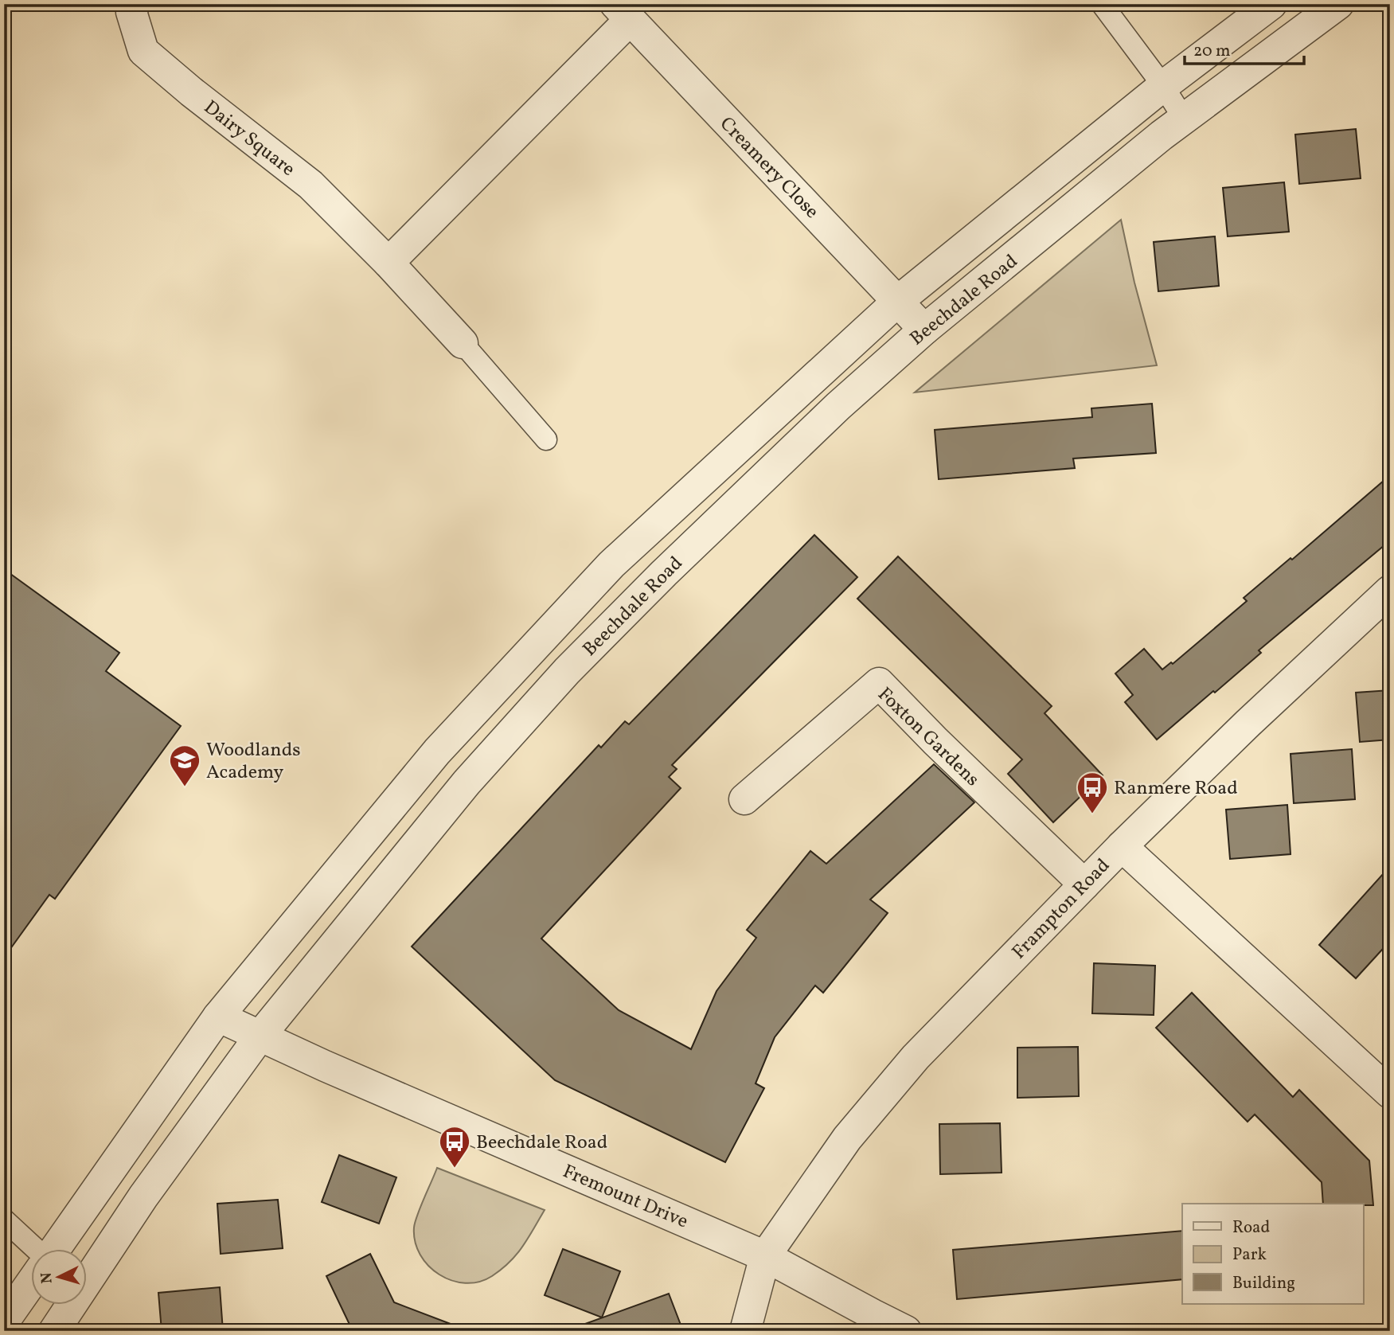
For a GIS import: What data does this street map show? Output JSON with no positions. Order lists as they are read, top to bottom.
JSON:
{
  "streets": {
    "street": [
      "Dairy Square",
      "Creamery Close",
      "Beechdale Road",
      "Foxton Gardens",
      "Frampton Road",
      "Fremount Drive"
    ]
  },
  "crossings": [
    ["Creamery Close", "Beechdale Road"],
    ["Beechdale Road", "Fremount Drive"],
    ["Foxton Gardens", "Frampton Road"],
    ["Frampton Road", "Fremount Drive"]
  ],
  "places": {
    "school or university": ["Woodlands Academy"],
    "bus stop": ["Ranmere Road", "Beechdale Road"]
  },
  "legend": ["Road", "Park", "Building"],
  "scale_bar": "20 m",
  "north": "left"
}
